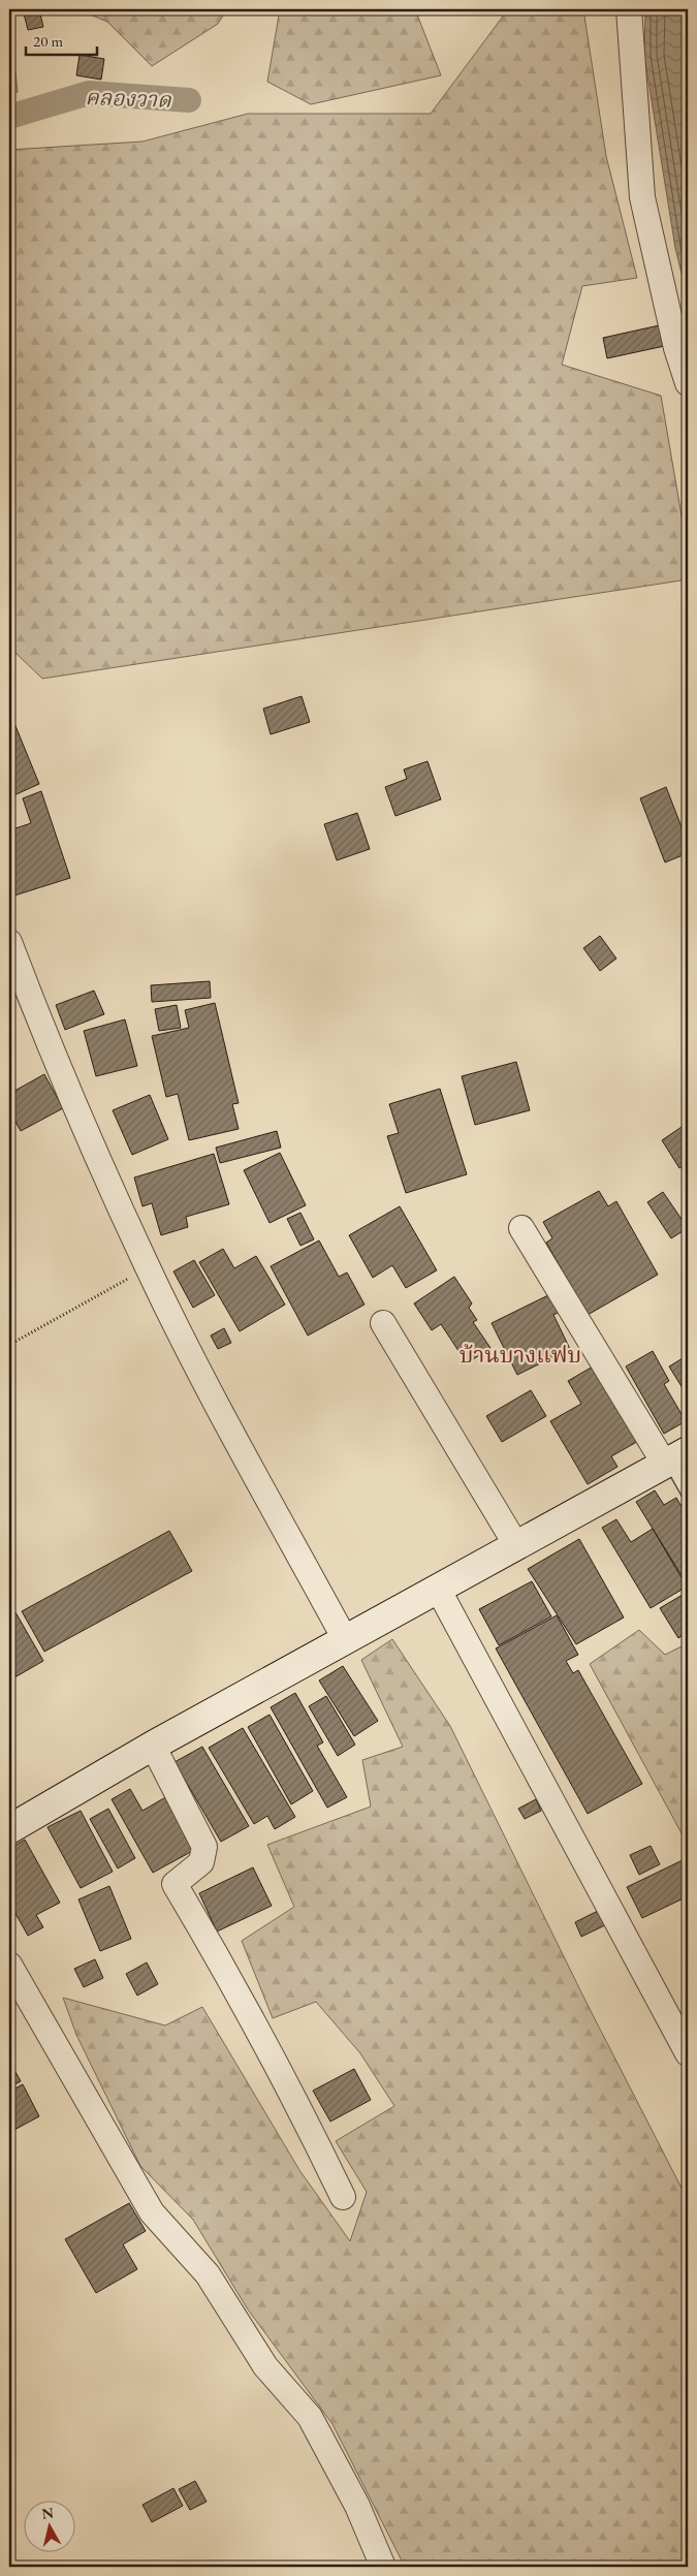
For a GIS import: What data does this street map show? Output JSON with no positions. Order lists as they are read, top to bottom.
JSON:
{
  "districts": ["บ้านบางแฟบ"],
  "water": ["คลองวาด"],
  "scale_bar": "20 m",
  "north": "top"
}
